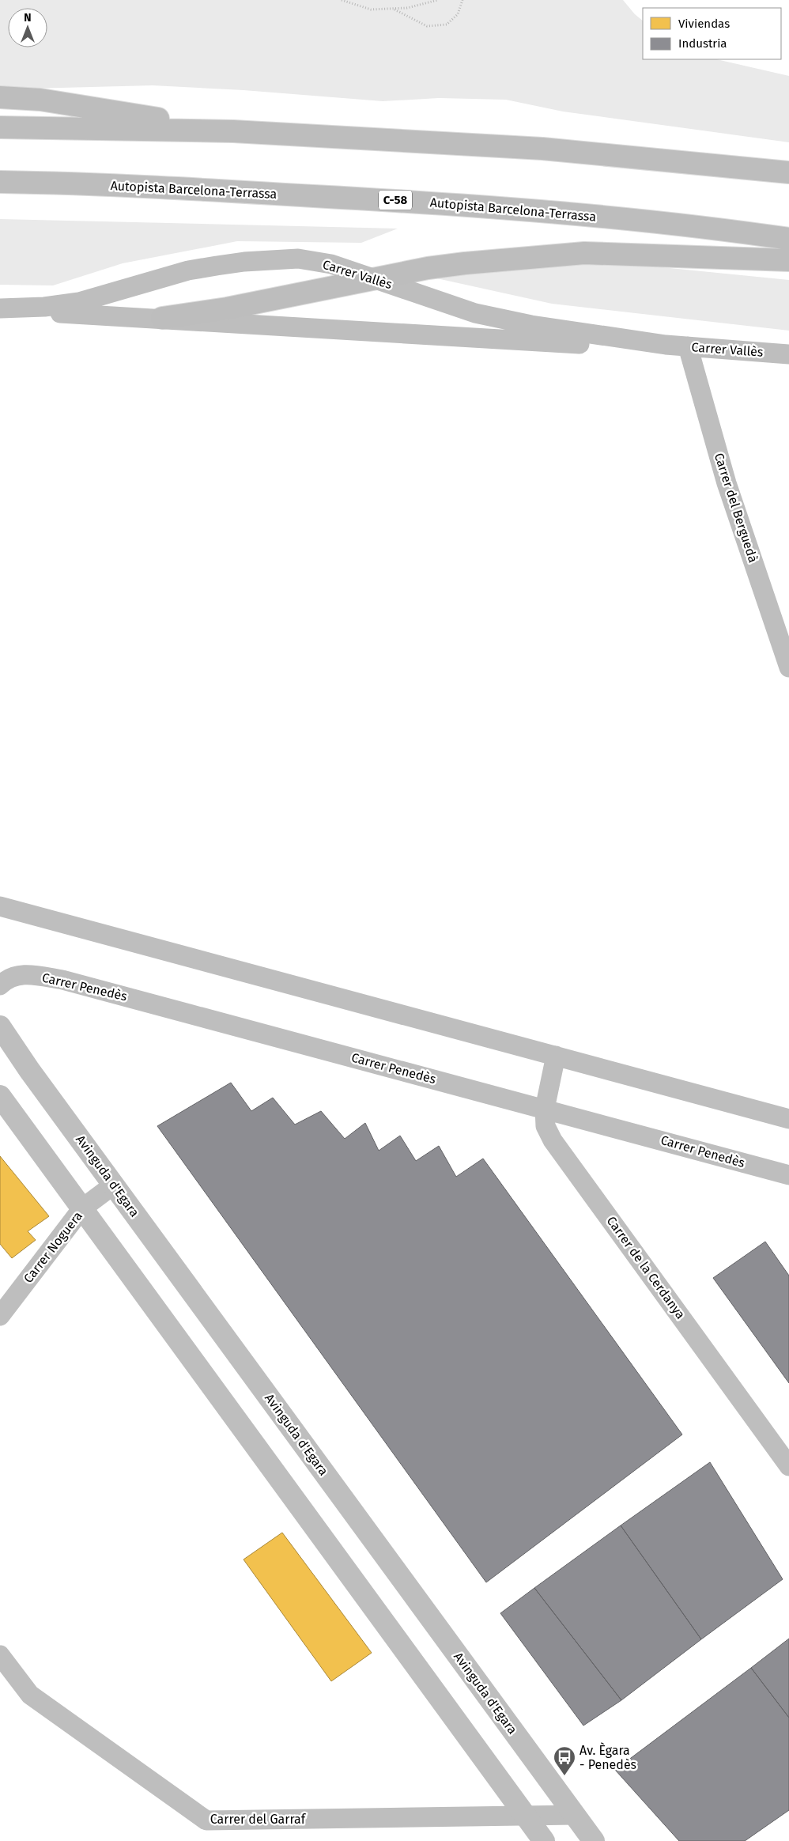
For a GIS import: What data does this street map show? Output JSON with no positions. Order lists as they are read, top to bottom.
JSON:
{
  "streets": {
    "highway": ["Autopista Barcelona-Terrassa", "C-58"],
    "street": [
      "Carrer Vallès",
      "Carrer del Berguedà",
      "Carrer Penedès",
      "Avinguda d'Egara",
      "Carrer Noguera",
      "Carrer de la Cerdanya",
      "Carrer del Garraf"
    ]
  },
  "crossings": [
    ["Carrer Vallès", "Carrer del Berguedà"],
    ["Carrer Penedès", "Carrer de la Cerdanya"],
    ["Avinguda d'Egara", "Carrer Noguera"],
    ["Avinguda d'Egara", "Carrer del Garraf"]
  ],
  "places": {
    "bus stop": ["Av. Ègara - Penedès"]
  },
  "legend": ["Viviendas", "Industria"],
  "north": "top"
}
